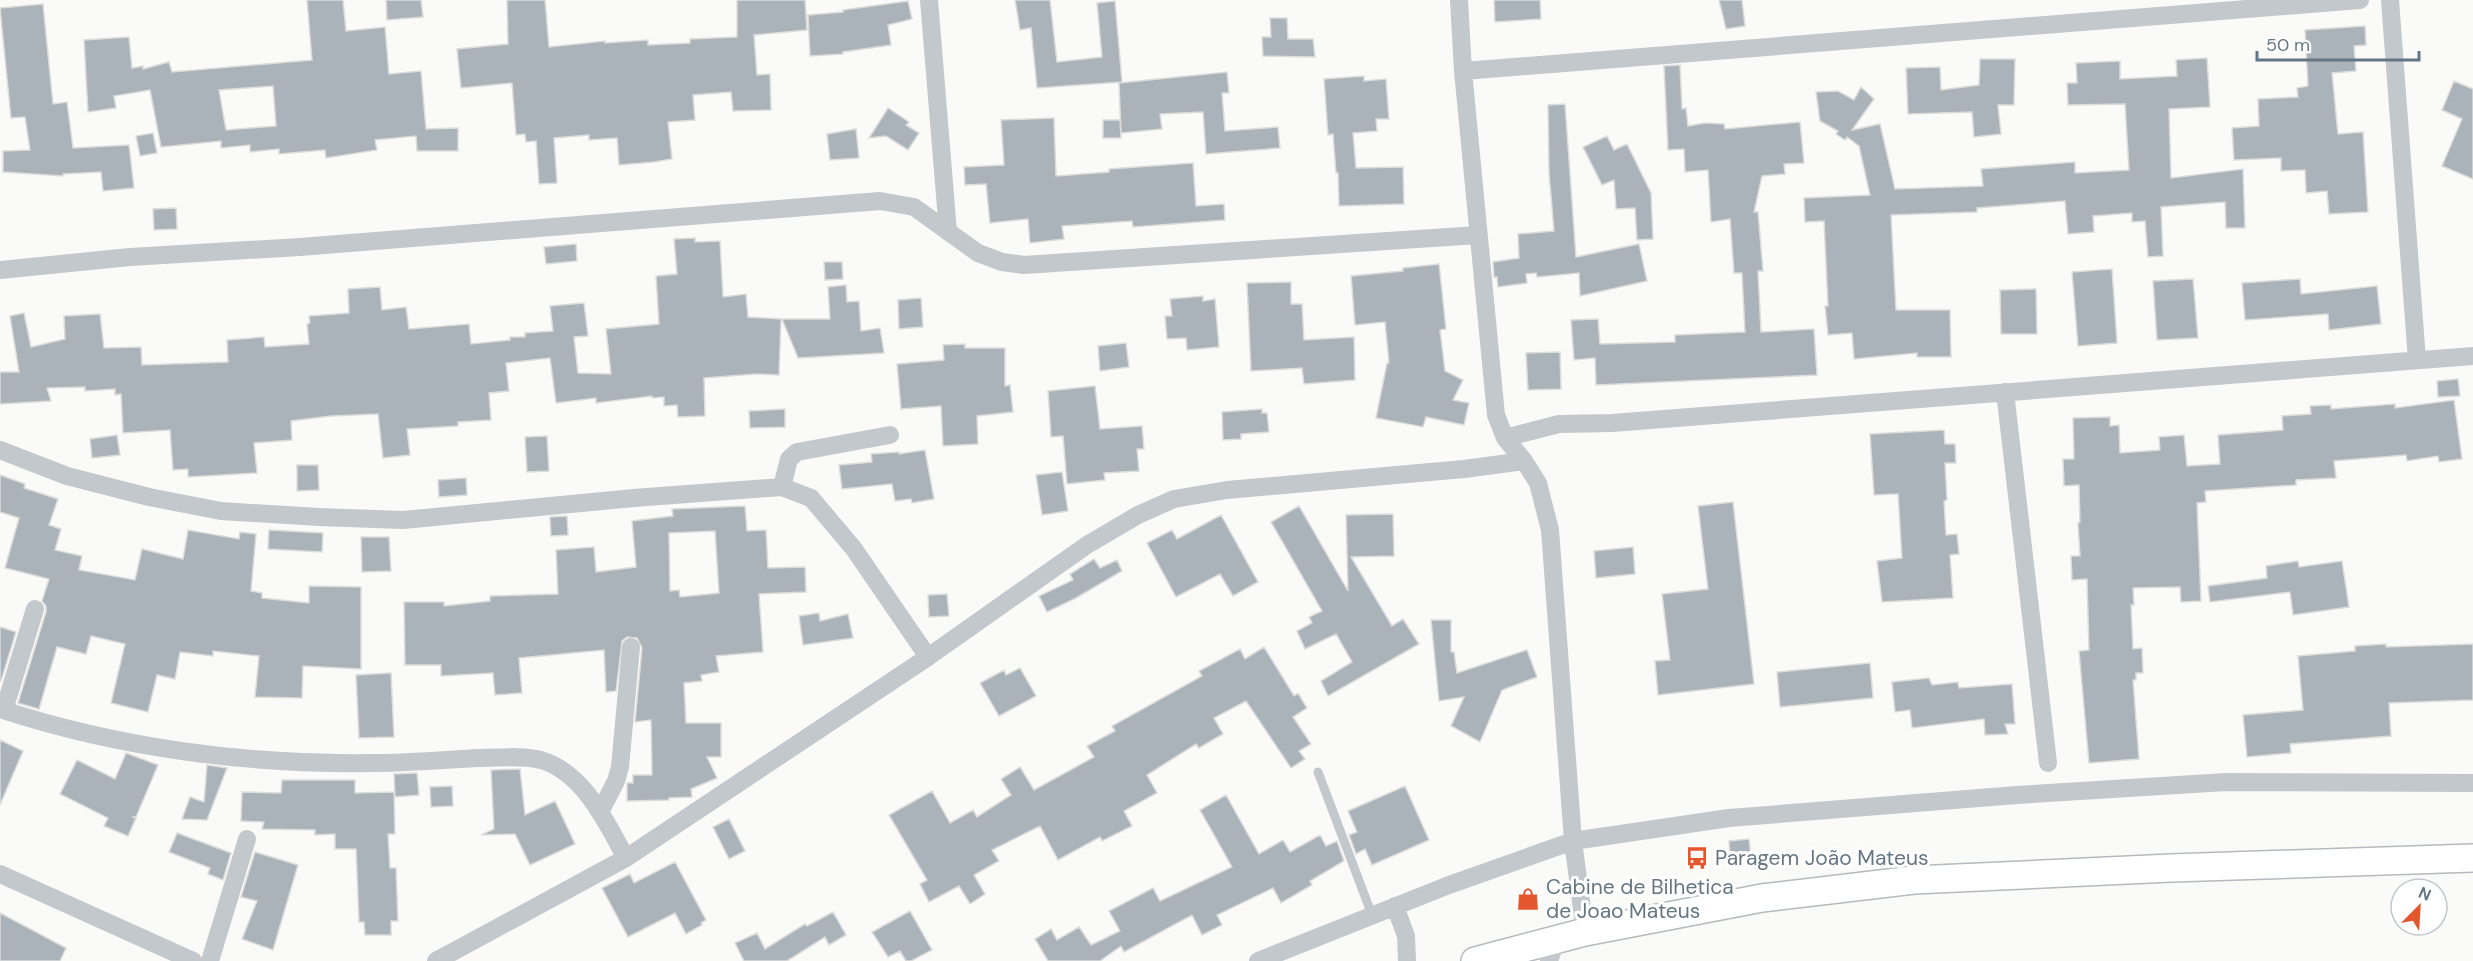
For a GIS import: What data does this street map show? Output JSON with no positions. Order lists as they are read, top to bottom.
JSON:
{
  "places": {
    "bus stop": ["Paragem João Mateus"],
    "shop": ["Cabine de Bilhetica de Joao Mateus"]
  },
  "scale_bar": "50 m",
  "north": "top right"
}
